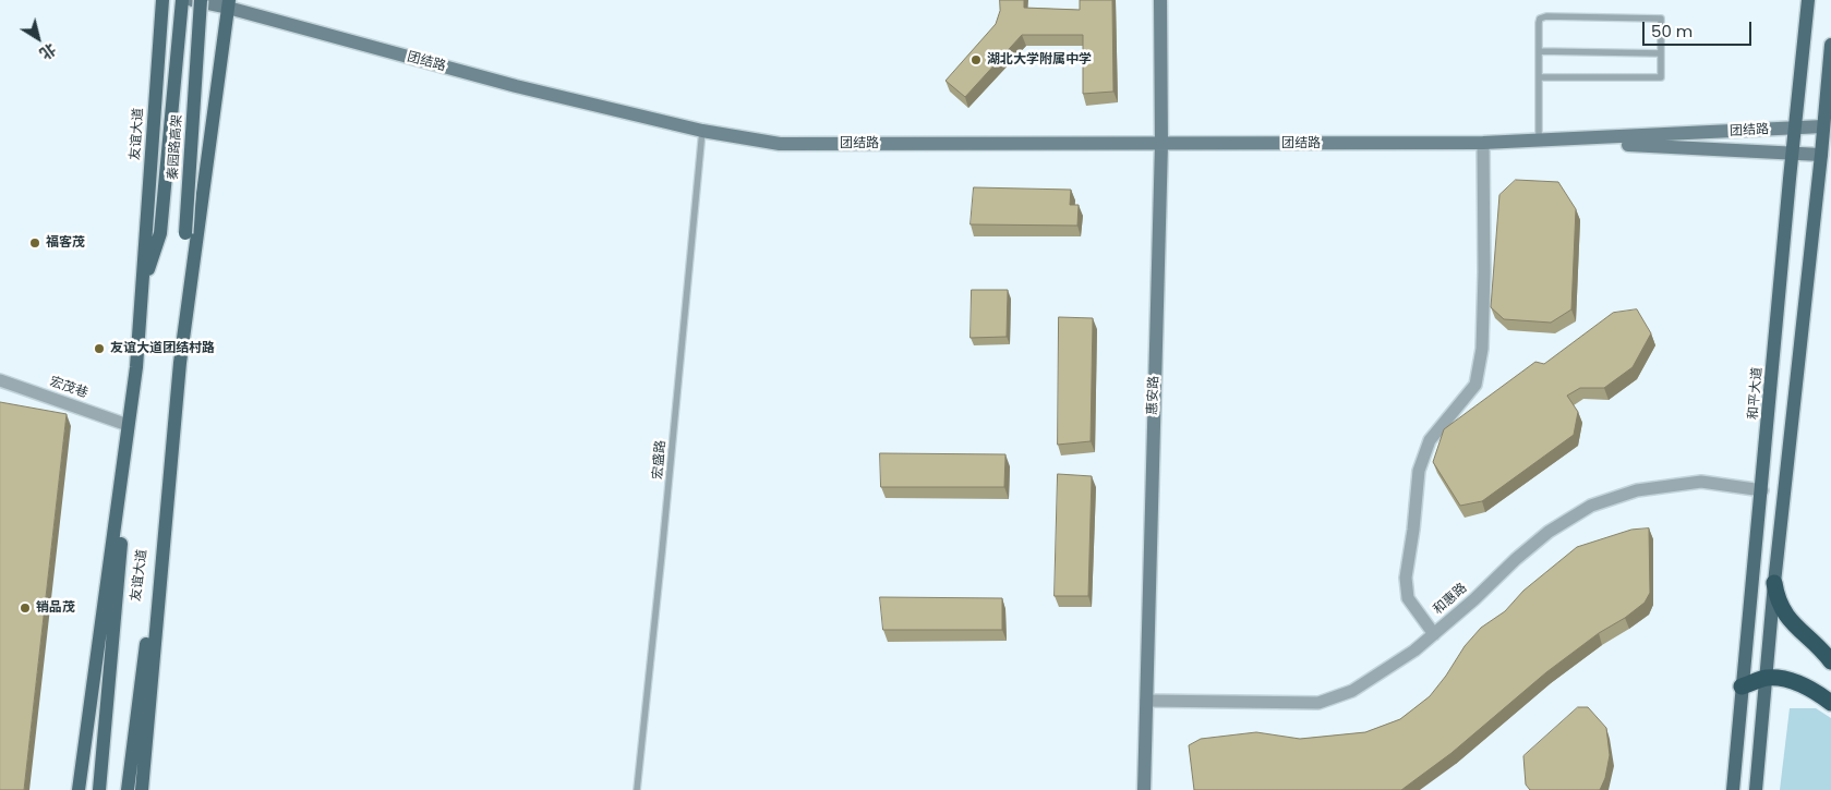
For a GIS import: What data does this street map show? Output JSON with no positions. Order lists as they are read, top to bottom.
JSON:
{
  "streets": {
    "main road": ["友谊大道", "秦园路高架", "和平大道"],
    "street": [
      "团结路",
      "宏茂巷",
      "惠安路",
      "和惠路"
    ],
    "lane": ["宏盛路"]
  },
  "crossings": [
    ["团结路", "友谊大道"],
    ["团结路", "和平大道"],
    ["团结路", "惠安路"],
    ["团结路", "宏盛路"],
    ["友谊大道", "秦园路高架"],
    ["友谊大道", "宏茂巷"],
    ["和平大道", "和惠路"],
    ["惠安路", "和惠路"]
  ],
  "places": [
    "湖北大学附属中学",
    "福客茂",
    "友谊大道团结村路",
    "销品茂"
  ],
  "scale_bar": "50 m",
  "north": "bottom right"
}
